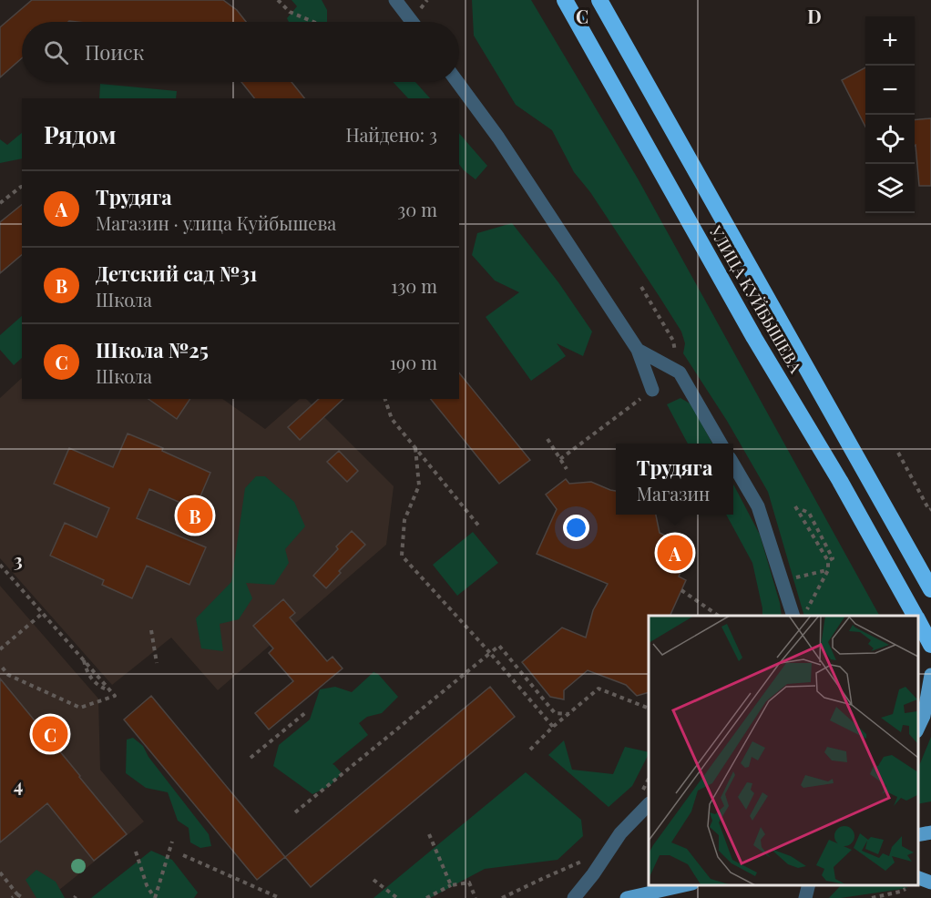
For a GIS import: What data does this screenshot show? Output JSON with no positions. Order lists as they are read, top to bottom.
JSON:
{
  "streets": {
    "highway": ["УЛИЦА КУЙБЫШЕВА"]
  },
  "page": {
    "map_buttons": ["+", "−"],
    "search": "Поиск",
    "heading": ["Рядом", "Найдено: 3"],
    "list": [
      {
        "mark": "A",
        "name": "Трудяга",
        "note": "Магазин · улица Куйбышева",
        "value": "30 m"
      },
      {
        "mark": "B",
        "name": "Детский сад №31",
        "note": "Школа",
        "value": "130 m"
      },
      {
        "mark": "C",
        "name": "Школа №25",
        "note": "Школа",
        "value": "190 m"
      }
    ],
    "popup": ["Трудяга", "Магазин"],
    "pins": ["B", "A", "C"]
  },
  "grid": {
    "columns": ["C", "D"],
    "rows": ["3", "4"]
  }
}
